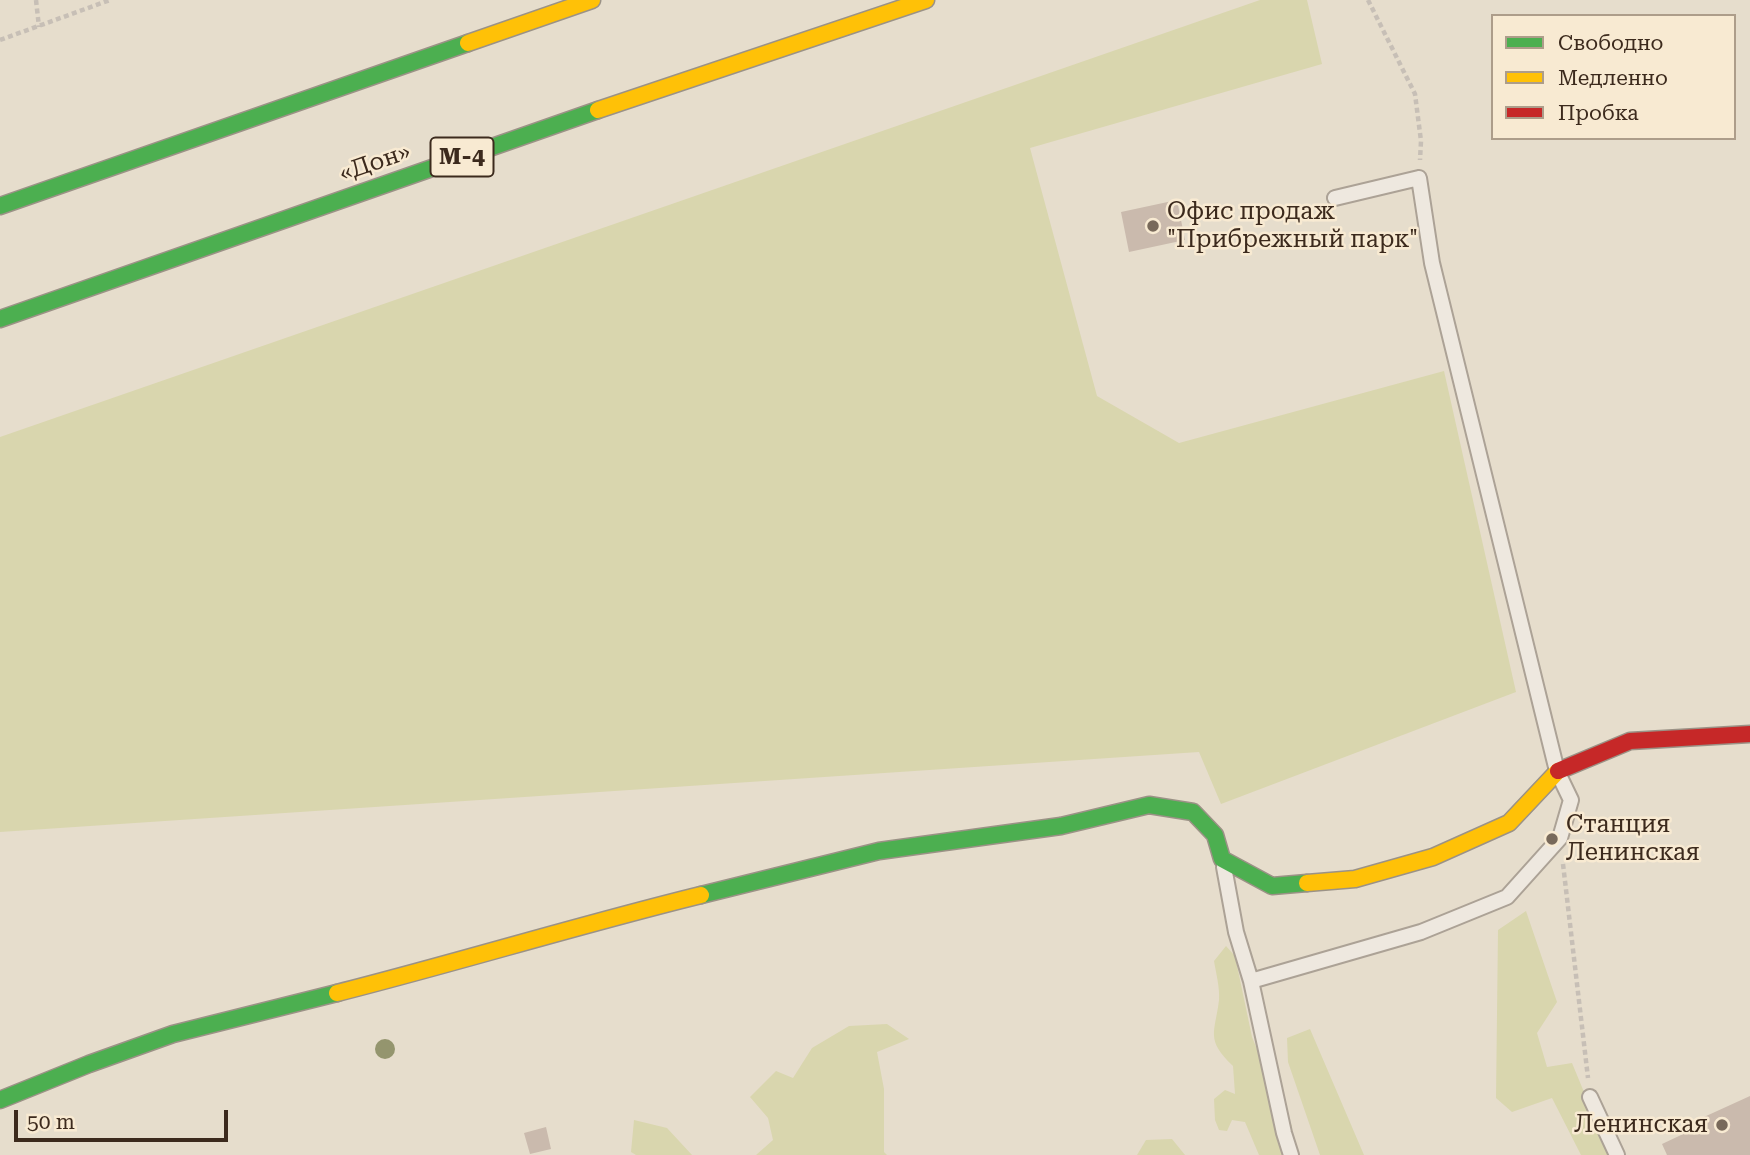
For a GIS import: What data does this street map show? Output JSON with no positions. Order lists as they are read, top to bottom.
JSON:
{
  "streets": {
    "main road": ["М-4", "«Дон»"]
  },
  "places": ["Офис продаж \"Прибрежный парк\"", "Станция Ленинская", "Ленинская"],
  "legend": ["Свободно", "Медленно", "Пробка"],
  "scale_bar": "50 m"
}
